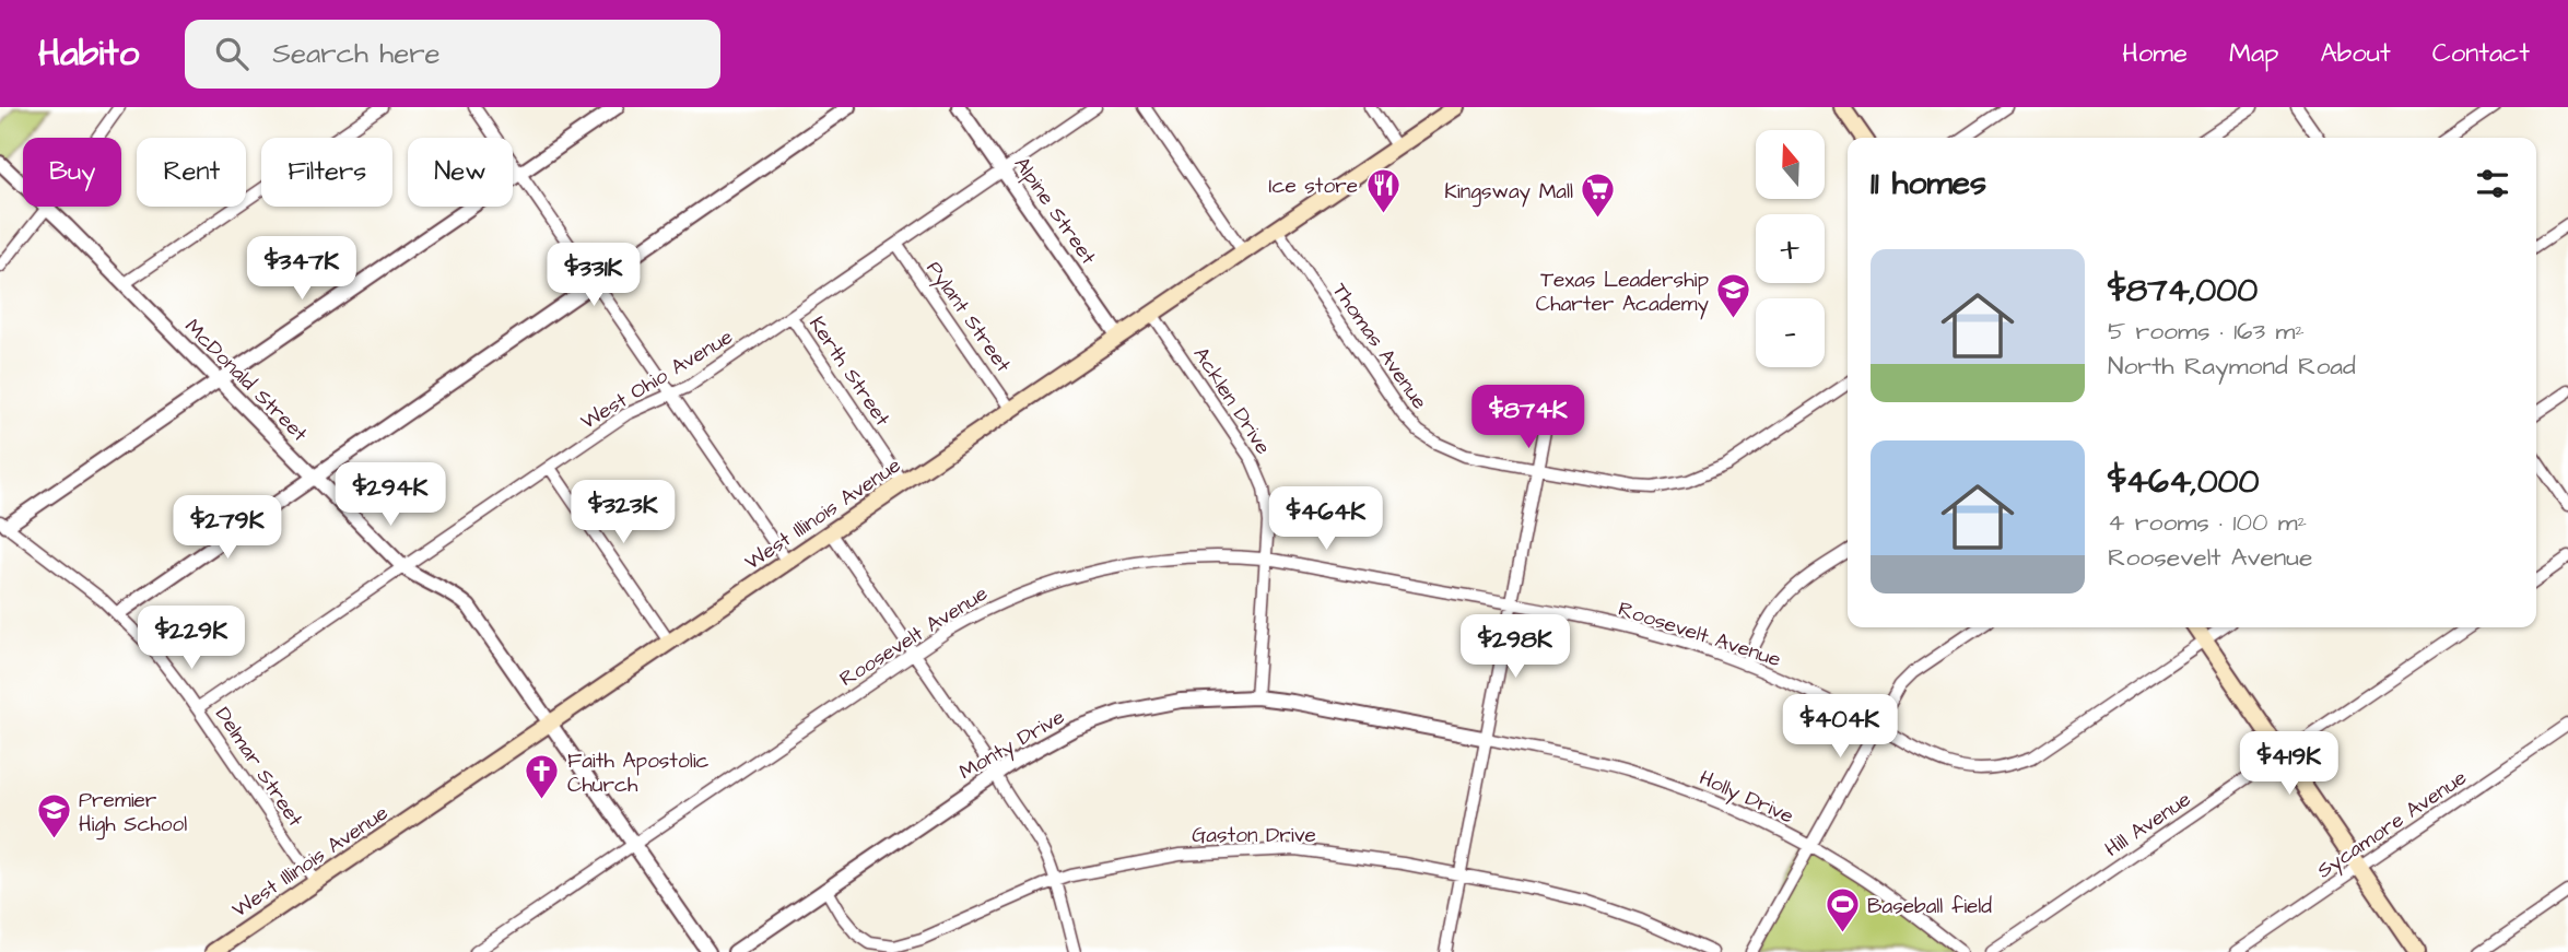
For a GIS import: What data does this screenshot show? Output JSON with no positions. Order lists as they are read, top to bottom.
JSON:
{
  "streets": {
    "main road": ["West Illinois Avenue"],
    "street": [
      "Alpine Street",
      "Pylant Street",
      "Thomas Avenue",
      "Kerth Street",
      "West Ohio Avenue",
      "McDonald Street",
      "Acklen Drive",
      "Roosevelt Avenue",
      "Monty Drive",
      "Delmar Street",
      "Holly Drive",
      "Hill Avenue",
      "Sycamore Avenue",
      "Gaston Drive"
    ]
  },
  "crossings": [
    ["Alpine Street", "West Ohio Avenue"],
    ["Alpine Street", "West Illinois Avenue"],
    ["Pylant Street", "West Ohio Avenue"],
    ["Pylant Street", "West Illinois Avenue"],
    ["Thomas Avenue", "West Illinois Avenue"],
    ["Kerth Street", "West Ohio Avenue"],
    ["Kerth Street", "West Illinois Avenue"],
    ["West Ohio Avenue", "McDonald Street"],
    ["West Ohio Avenue", "Delmar Street"],
    ["McDonald Street", "West Illinois Avenue"],
    ["McDonald Street", "Roosevelt Avenue"],
    ["Acklen Drive", "West Illinois Avenue"],
    ["Acklen Drive", "Roosevelt Avenue"],
    ["Acklen Drive", "Monty Drive"],
    ["West Illinois Avenue", "Delmar Street"],
    ["Monty Drive", "Holly Drive"],
    ["Monty Drive", "Gaston Drive"]
  ],
  "places": {
    "restaurant": ["Ice store"],
    "supermarket": ["Kingsway Mall"],
    "school or university": ["Texas Leadership Charter Academy", "Premier High School"],
    "church": ["Faith Apostolic Church"],
    "sports": ["Baseball field"]
  },
  "north": "top",
  "page": {
    "header": "Habito",
    "search": "Search here",
    "nav": [
      "Home",
      "Map",
      "About",
      "Contact"
    ],
    "map_buttons": ["+", "−"],
    "chip": [
      "Buy",
      "Rent",
      "Filters",
      "New"
    ],
    "heading": "11 homes",
    "list": [
      {
        "name": "$874,000",
        "note": "5 rooms · 163 m² · North Raymond Road"
      },
      {
        "name": "$464,000",
        "note": "4 rooms · 100 m² · Roosevelt Avenue"
      }
    ],
    "price": [
      "$347K",
      "$331K",
      "$874K",
      "$294K",
      "$323K",
      "$464K",
      "$279K",
      "$229K",
      "$298K",
      "$404K",
      "$419K"
    ]
  }
}
